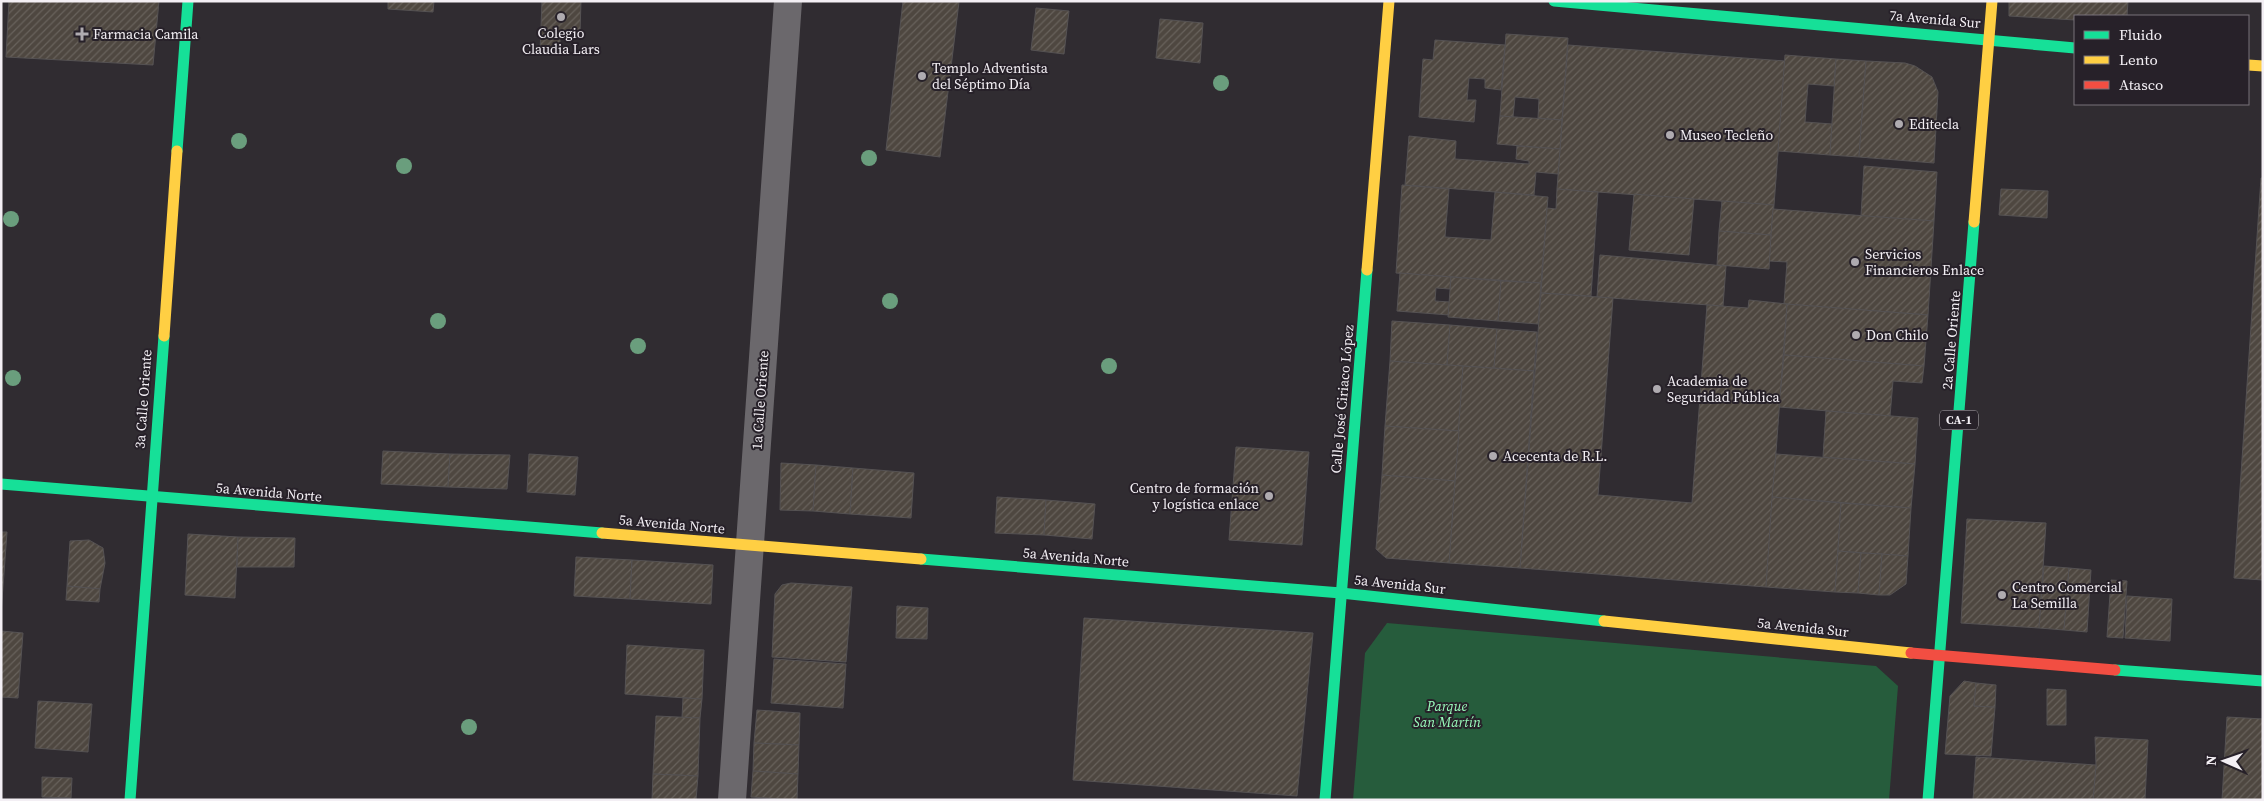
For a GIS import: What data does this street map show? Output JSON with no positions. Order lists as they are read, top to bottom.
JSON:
{
  "streets": {
    "street": [
      "7a Avenida Sur",
      "2a Calle Oriente",
      "3a Calle Oriente",
      "Calle José Ciriaco López",
      "1a Calle Oriente",
      "CA-1",
      "5a Avenida Norte",
      "5a Avenida Sur"
    ]
  },
  "crossings": [
    ["7a Avenida Sur", "2a Calle Oriente"],
    ["2a Calle Oriente", "5a Avenida Sur"],
    ["3a Calle Oriente", "5a Avenida Norte"],
    ["Calle José Ciriaco López", "5a Avenida Norte"],
    ["Calle José Ciriaco López", "5a Avenida Sur"],
    ["1a Calle Oriente", "5a Avenida Norte"],
    ["5a Avenida Norte", "5a Avenida Sur"]
  ],
  "parks": ["Parque San Martín"],
  "places": {
    "other": [
      "Colegio Claudia Lars",
      "Templo Adventista del Séptimo Día",
      "Editecla",
      "Museo Tecleño",
      "Servicios Financieros Enlace",
      "Don Chilo",
      "Academia de Seguridad Pública",
      "Acecenta de R.L.",
      "Centro de formación y logística enlace",
      "Centro Comercial La Semilla"
    ],
    "health": ["Farmacia Camila"]
  },
  "legend": ["Fluido", "Lento", "Atasco"],
  "north": "left"
}
